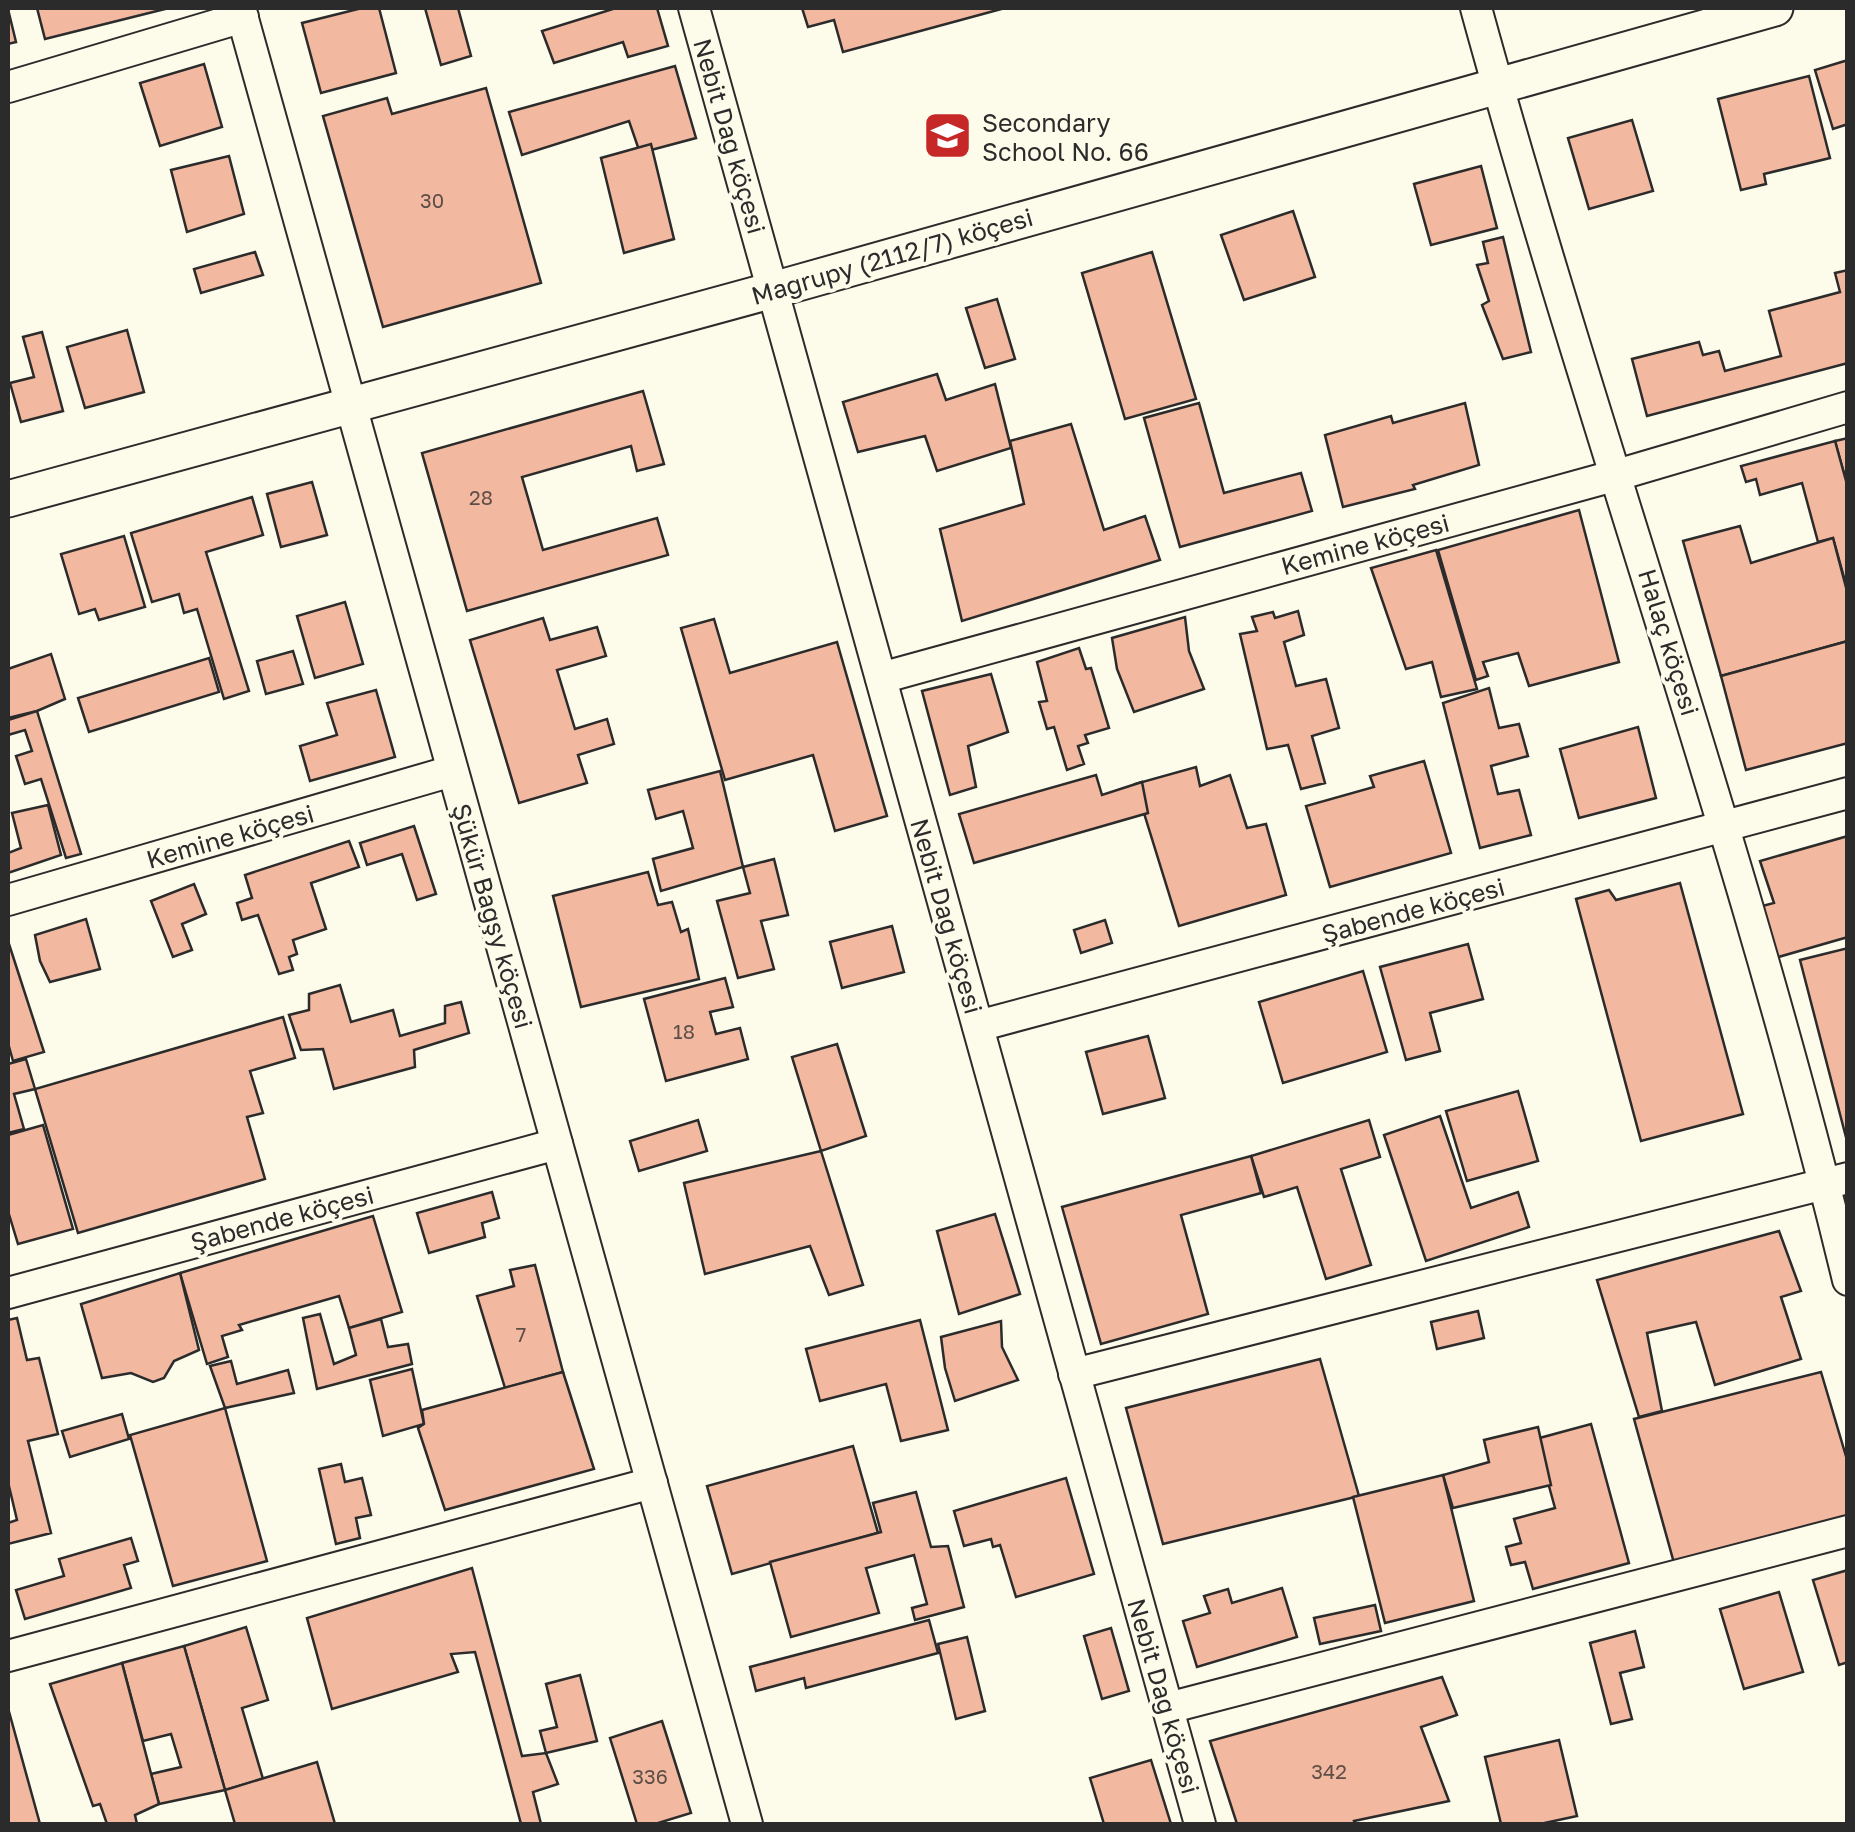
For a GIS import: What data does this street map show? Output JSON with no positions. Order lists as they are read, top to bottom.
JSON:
{
  "streets": {
    "street": [
      "Nebit Dag köçesi",
      "Magrupy (2112/7) köçesi",
      "Kemine köçesi",
      "Halaç köçesi",
      "Şabende köçesi",
      "Şükür Bagşy köçesi"
    ]
  },
  "crossings": [
    ["Nebit Dag köçesi", "Magrupy (2112/7) köçesi"],
    ["Nebit Dag köçesi", "Kemine köçesi"],
    ["Nebit Dag köçesi", "Şabende köçesi"],
    ["Magrupy (2112/7) köçesi", "Halaç köçesi"],
    ["Magrupy (2112/7) köçesi", "Şükür Bagşy köçesi"],
    ["Kemine köçesi", "Halaç köçesi"],
    ["Kemine köçesi", "Şükür Bagşy köçesi"],
    ["Halaç köçesi", "Şabende köçesi"],
    ["Şabende köçesi", "Şükür Bagşy köçesi"]
  ],
  "places": {
    "school or university": ["Secondary School No. 66"]
  },
  "house_numbers": [
    "30",
    "28",
    "18",
    "7",
    "342",
    "336"
  ]
}
